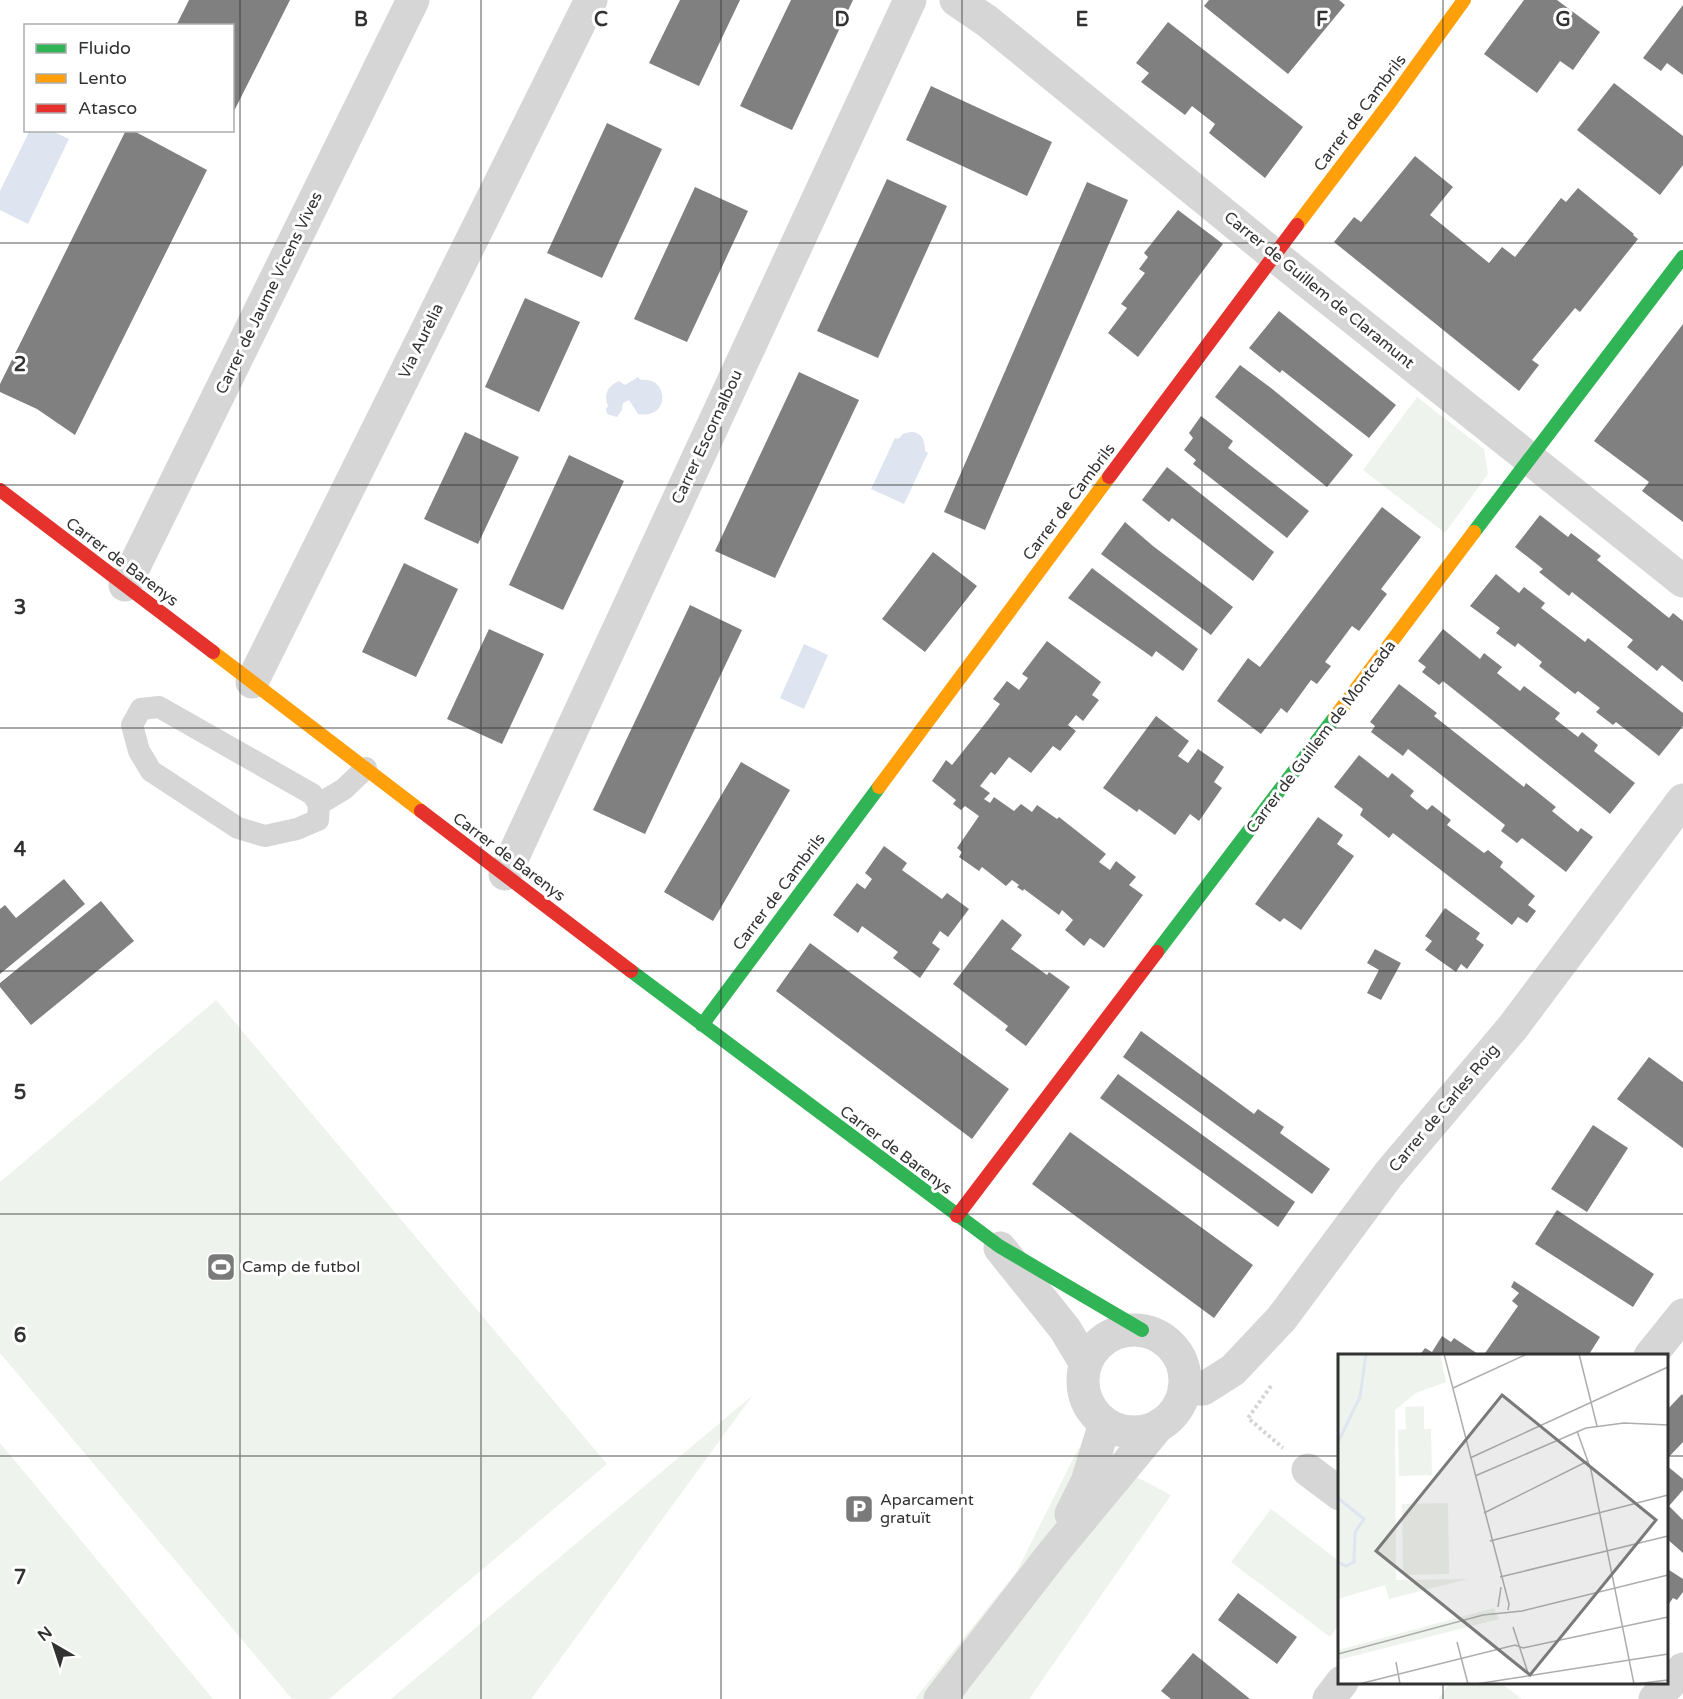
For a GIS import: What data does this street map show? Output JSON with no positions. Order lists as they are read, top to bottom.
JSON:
{
  "streets": {
    "street": [
      "Carrer de Cambrils",
      "Carrer de Guillem de Claramunt",
      "Carrer de Jaume Vicens Vives",
      "Via Aurèlia",
      "Carrer Escornalbou",
      "Carrer de Barenys",
      "Carrer de Guillem de Montcada",
      "Carrer de Carles Roig"
    ]
  },
  "crossings": [
    ["Carrer de Cambrils", "Carrer de Guillem de Claramunt"],
    ["Carrer de Cambrils", "Carrer de Barenys"],
    ["Carrer de Guillem de Claramunt", "Carrer de Guillem de Montcada"],
    ["Carrer de Jaume Vicens Vives", "Carrer de Barenys"],
    ["Via Aurèlia", "Carrer de Barenys"],
    ["Carrer Escornalbou", "Carrer de Barenys"],
    ["Carrer de Barenys", "Carrer de Guillem de Montcada"]
  ],
  "places": {
    "sports": ["Camp de futbol"],
    "parking": ["Aparcament gratuït"]
  },
  "legend": ["Fluido", "Lento", "Atasco"],
  "north": "top left",
  "grid": {
    "columns": [
      "B",
      "C",
      "D",
      "E",
      "F",
      "G"
    ],
    "rows": [
      "2",
      "3",
      "4",
      "5",
      "6",
      "7"
    ]
  }
}
